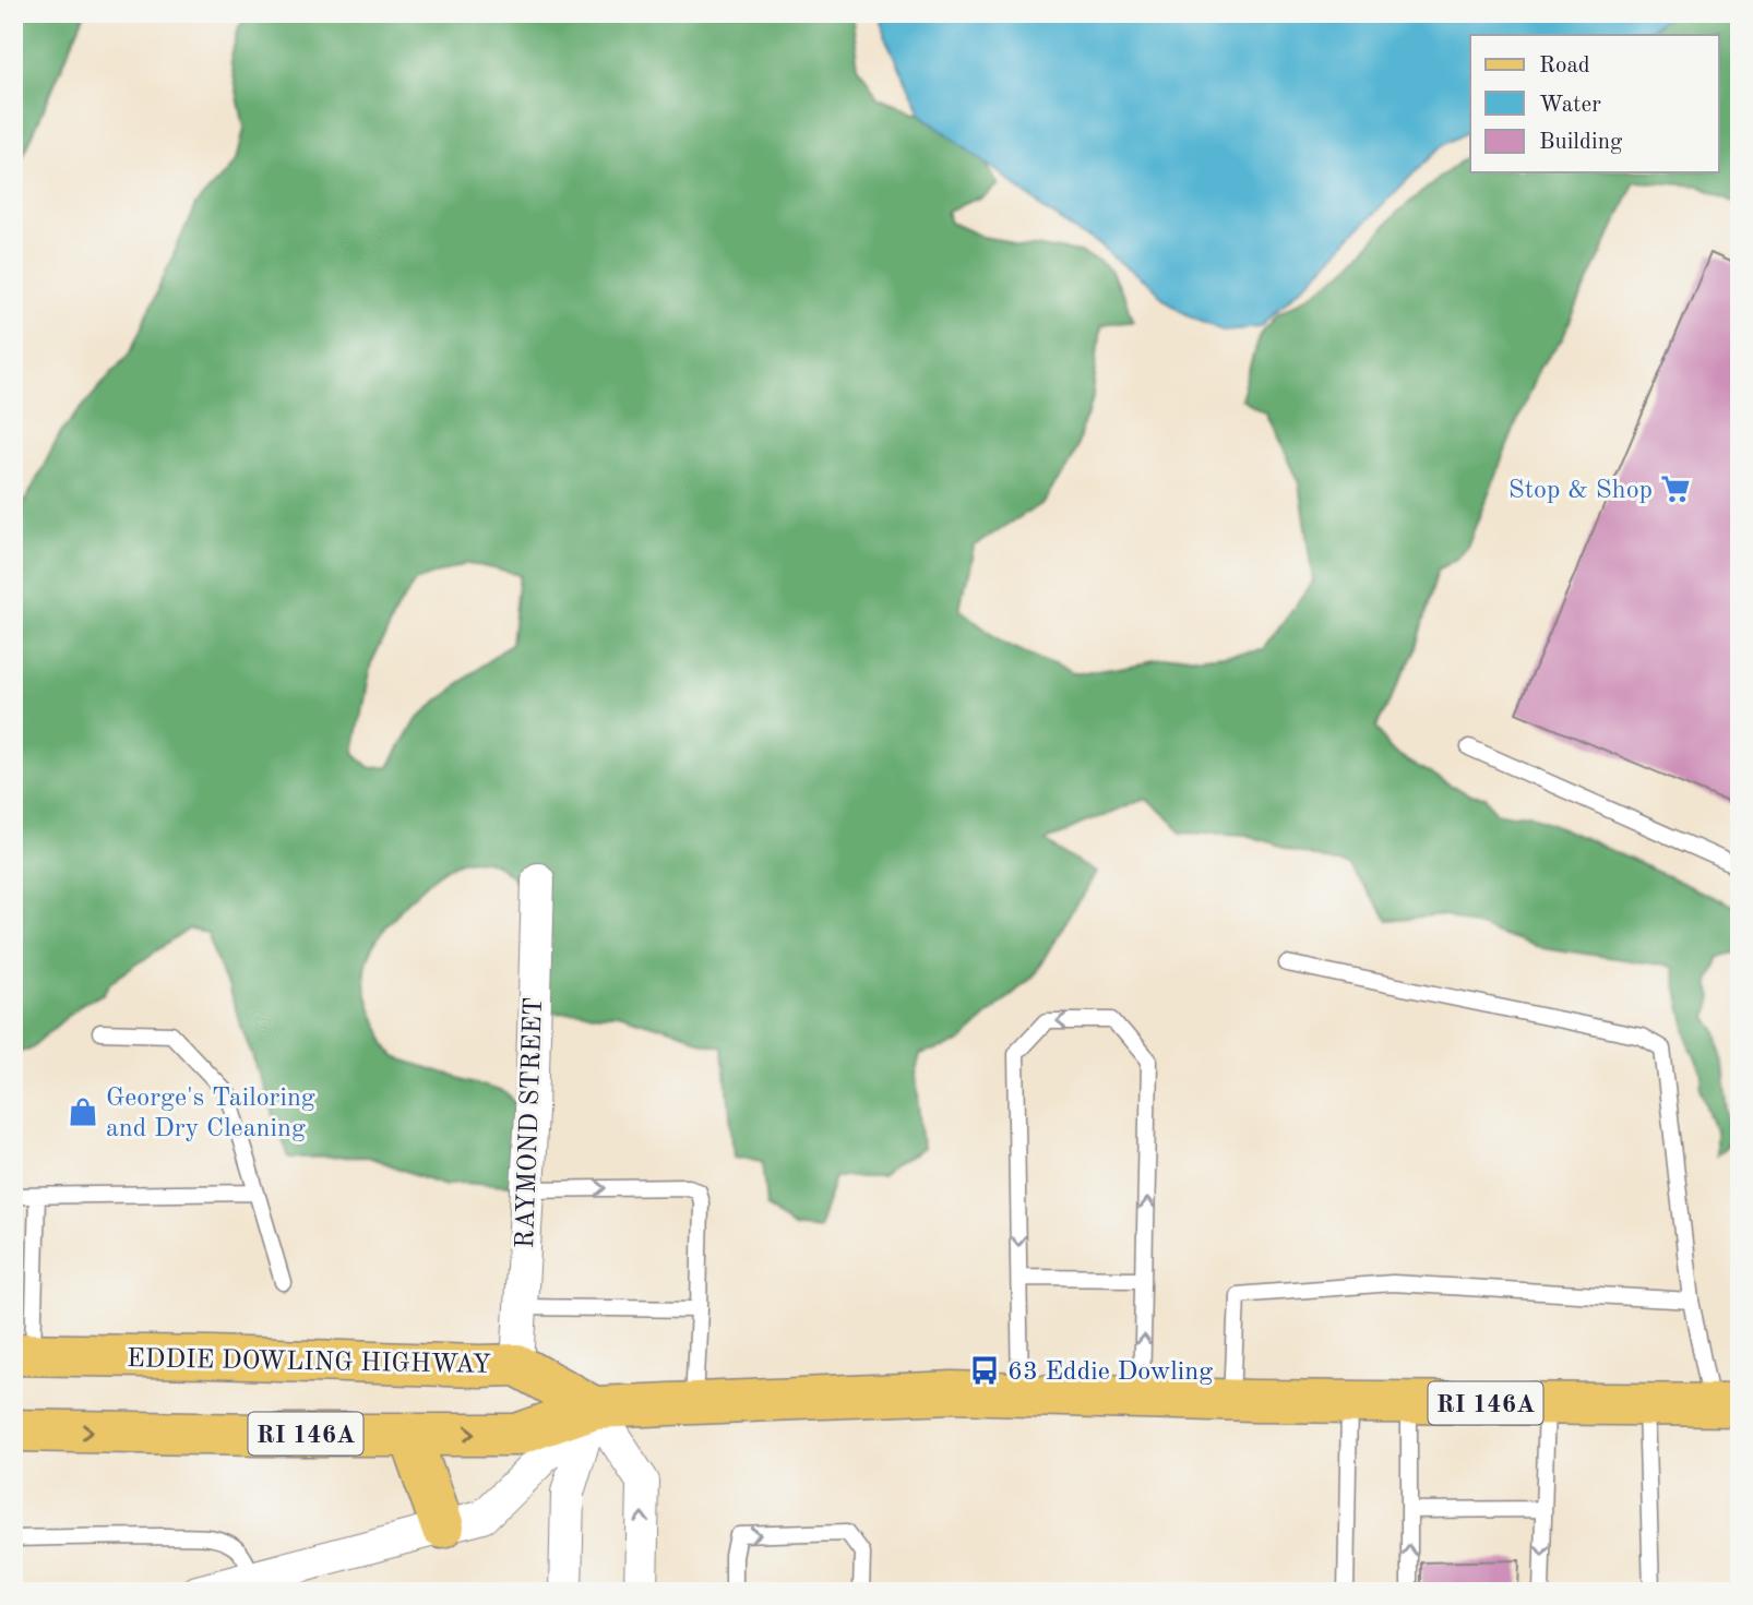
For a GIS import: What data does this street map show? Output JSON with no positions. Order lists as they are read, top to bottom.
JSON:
{
  "streets": {
    "main road": ["EDDIE DOWLING HIGHWAY", "RI 146A"],
    "street": ["RAYMOND STREET"]
  },
  "crossings": [
    ["RAYMOND STREET", "EDDIE DOWLING HIGHWAY"],
    ["EDDIE DOWLING HIGHWAY", "RI 146A"]
  ],
  "places": {
    "supermarket": ["Stop & Shop"],
    "shop": ["George's Tailoring and Dry Cleaning"],
    "bus stop": ["63 Eddie Dowling"]
  },
  "legend": ["Road", "Water", "Building"]
}
